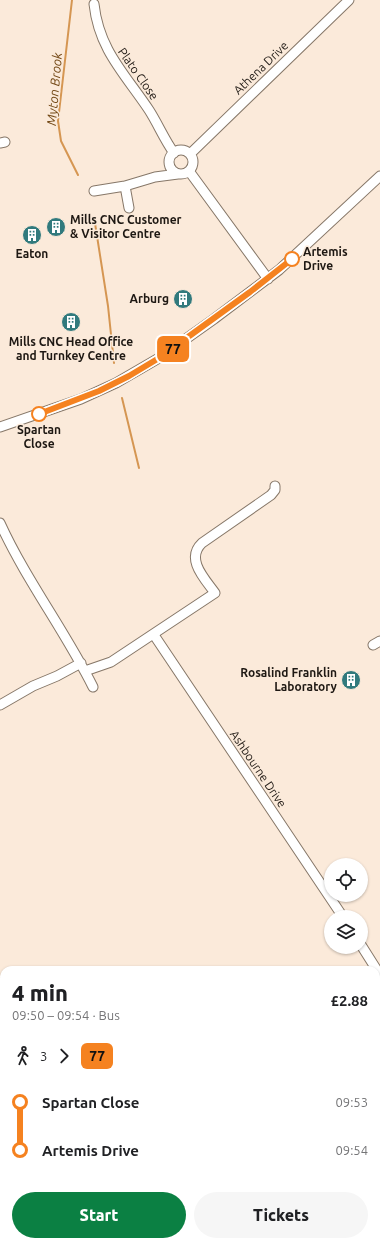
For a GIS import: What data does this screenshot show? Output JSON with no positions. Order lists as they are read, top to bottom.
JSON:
{
  "streets": {
    "street": ["Athena Drive", "Plato Close", "Ashbourne Drive"]
  },
  "crossings": [
    ["Athena Drive", "Plato Close"]
  ],
  "water": ["Myton Brook"],
  "places": {
    "building": [
      "Mills CNC Customer & Visitor Centre",
      "Eaton",
      "Arburg",
      "Mills CNC Head Office and Turnkey Centre",
      "Rosalind Franklin Laboratory"
    ],
    "other": ["Artemis Drive", "Spartan Close"]
  },
  "lines": ["bus line 77"],
  "page": {
    "on_map": "77",
    "heading": ["4 min", "09:50 – 09:54 · Bus", "£2.88"],
    "legs": ["3", "77"],
    "list": [
      {
        "name": "Spartan Close",
        "value": "09:53"
      },
      {
        "name": "Artemis Drive",
        "value": "09:54"
      }
    ],
    "buttons": ["Start", "Tickets"]
  }
}
